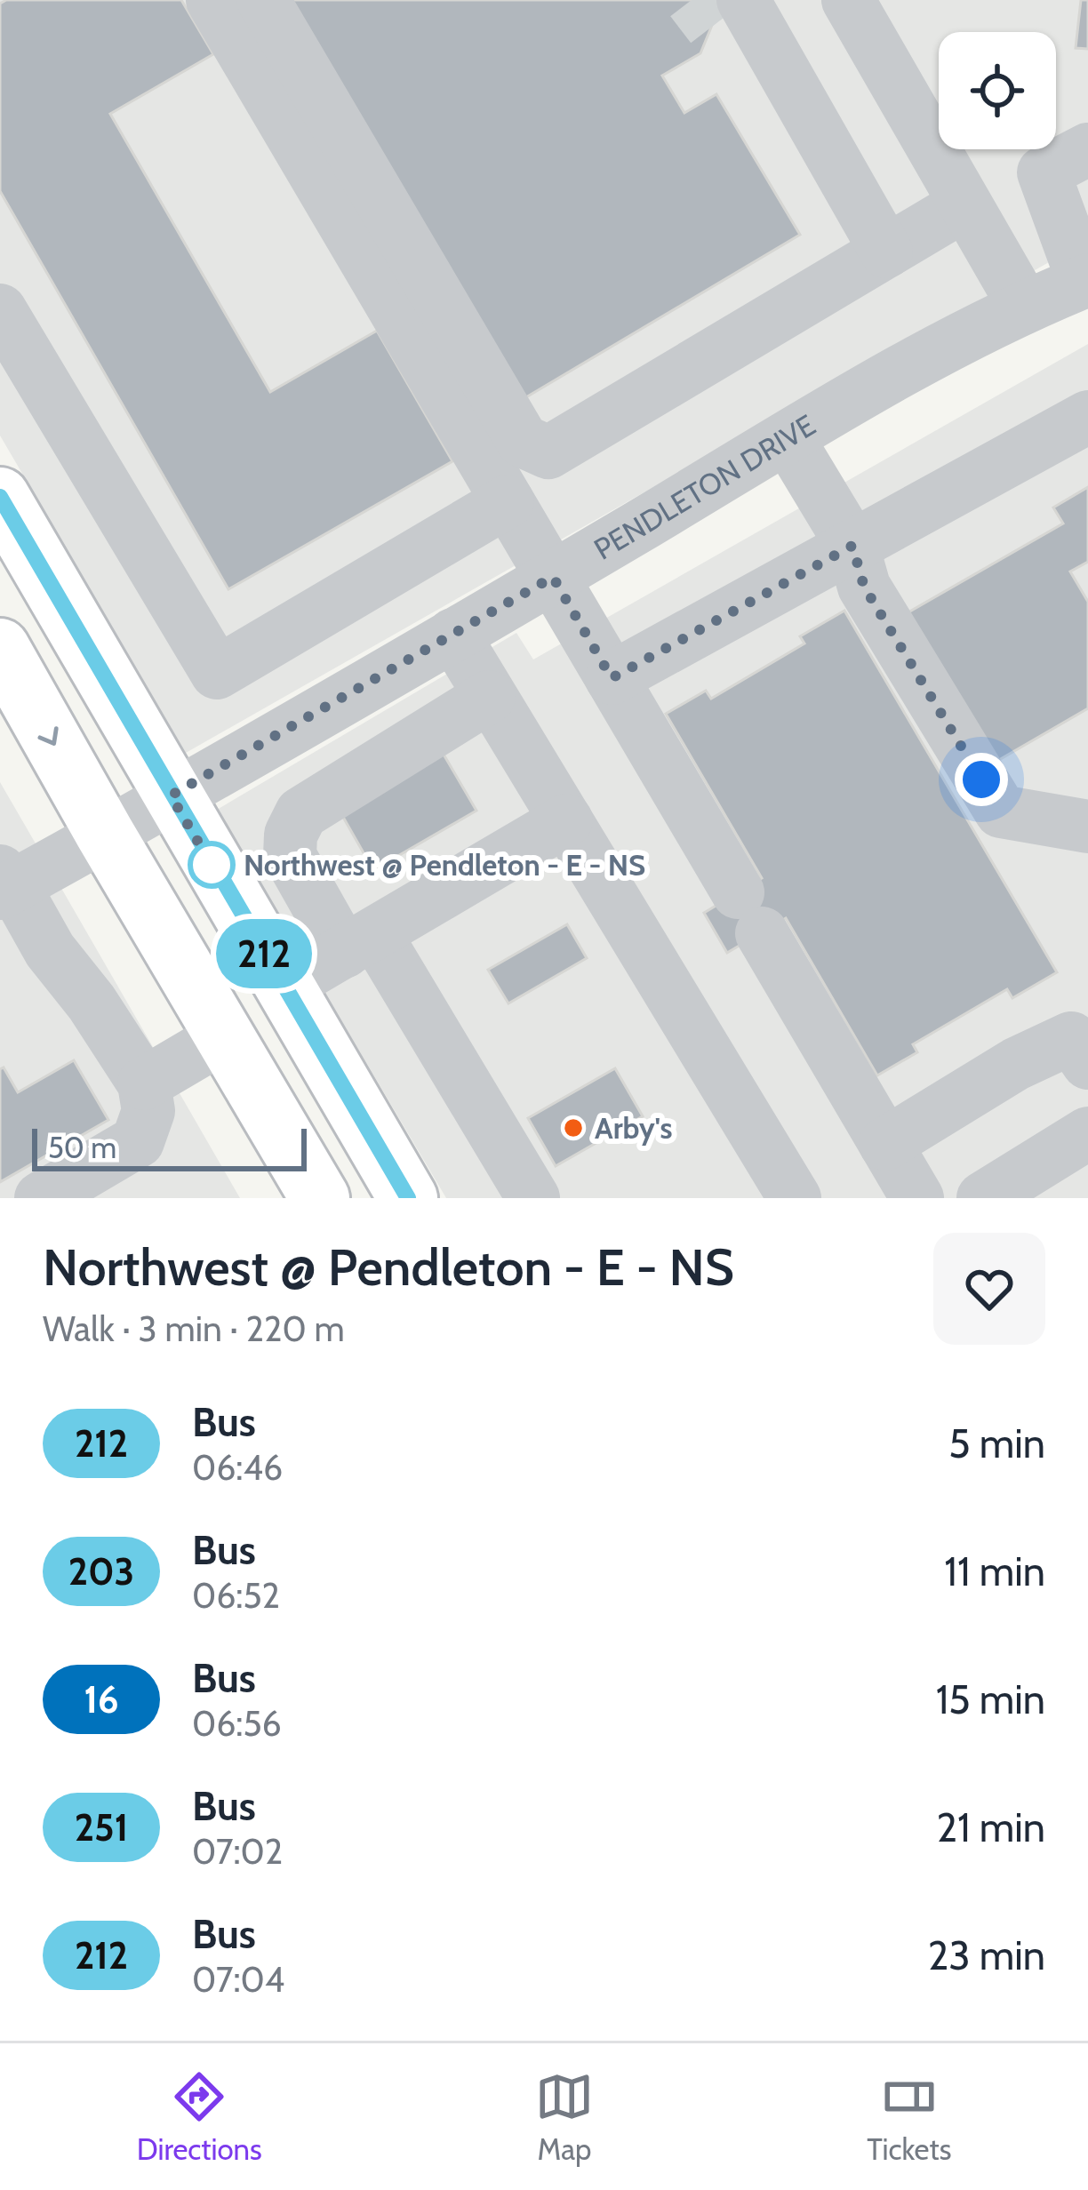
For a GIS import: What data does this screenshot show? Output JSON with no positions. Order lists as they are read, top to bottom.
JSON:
{
  "streets": {
    "street": ["PENDLETON DRIVE"]
  },
  "places": ["Northwest @ Pendleton - E - NS", "Arby's"],
  "lines": ["bus line 212"],
  "scale_bar": "50 m",
  "page": {
    "on_map": "212",
    "scale": "50 m",
    "heading": ["Northwest @ Pendleton - E - NS", "Walk · 3 min · 220 m"],
    "list": [
      {
        "mark": "212",
        "name": "Bus",
        "note": "06:46",
        "value": "5 min"
      },
      {
        "mark": "203",
        "name": "Bus",
        "note": "06:52",
        "value": "11 min"
      },
      {
        "mark": "16",
        "name": "Bus",
        "note": "06:56",
        "value": "15 min"
      },
      {
        "mark": "251",
        "name": "Bus",
        "note": "07:02",
        "value": "21 min"
      },
      {
        "mark": "212",
        "name": "Bus",
        "note": "07:04",
        "value": "23 min"
      }
    ],
    "tabs": ["Directions", "Map", "Tickets"]
  }
}
